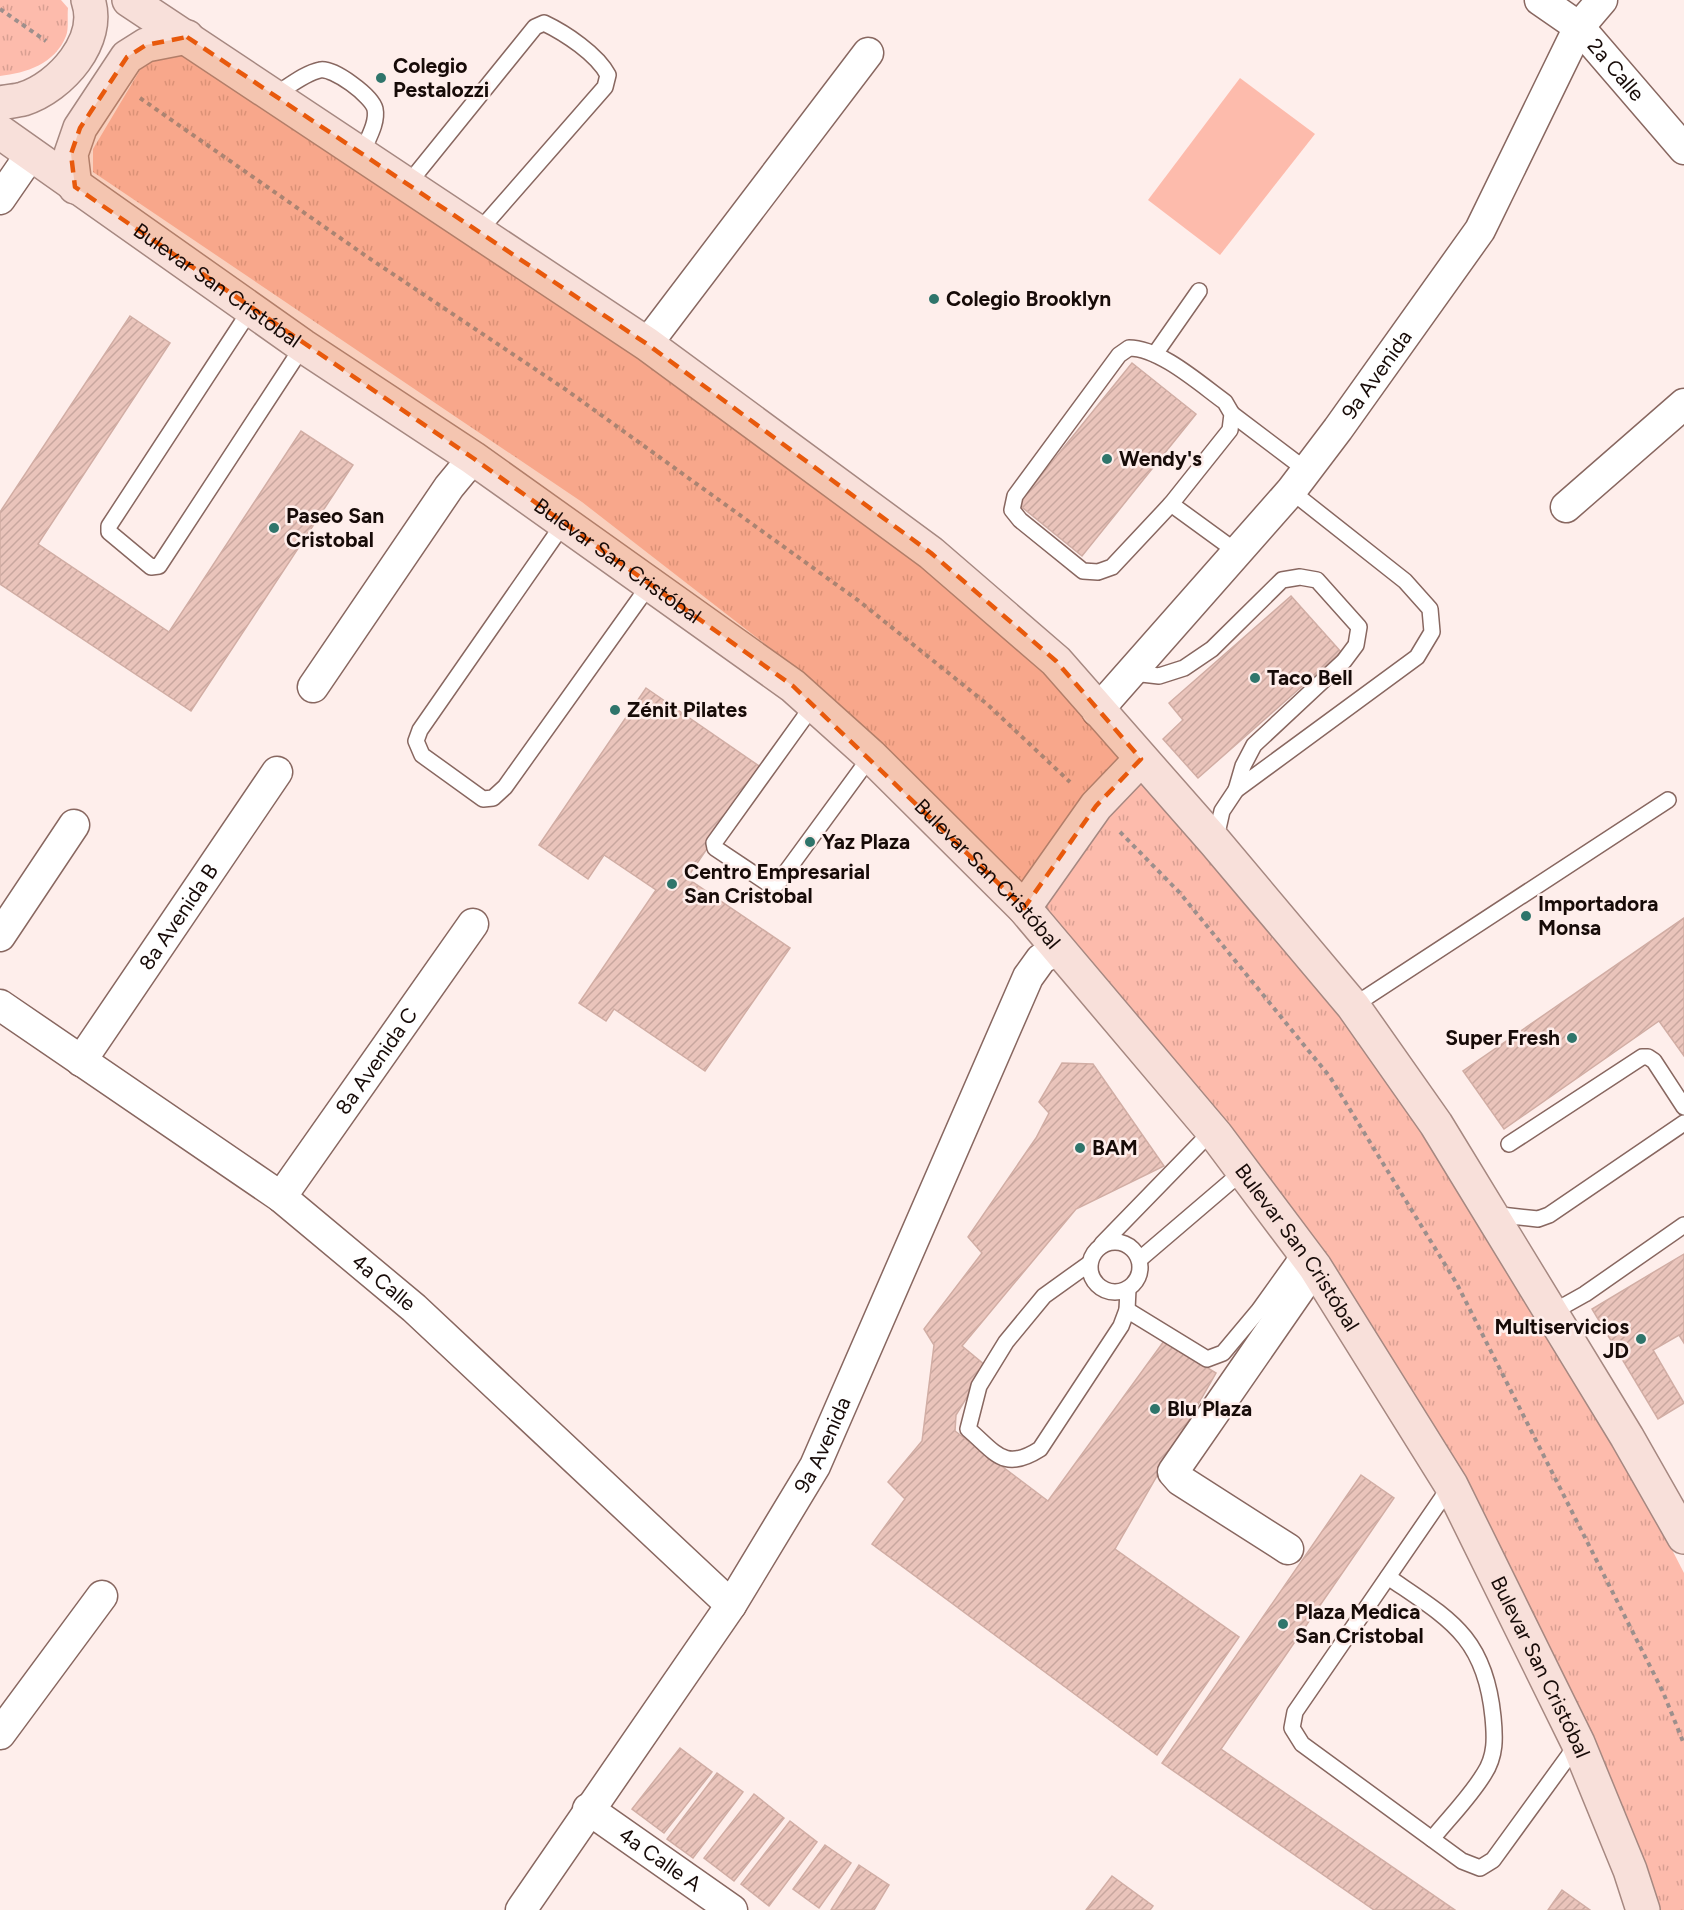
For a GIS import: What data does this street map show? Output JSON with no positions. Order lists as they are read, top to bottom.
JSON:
{
  "streets": {
    "main road": ["Bulevar San Cristóbal"],
    "street": [
      "2a Calle",
      "9a Avenida",
      "8a Avenida B",
      "8a Avenida C",
      "4a Calle",
      "4a Calle A"
    ]
  },
  "crossings": [
    ["2a Calle", "9a Avenida"],
    ["Bulevar San Cristóbal", "9a Avenida"],
    ["9a Avenida", "4a Calle"],
    ["9a Avenida", "4a Calle A"],
    ["8a Avenida B", "4a Calle"],
    ["8a Avenida C", "4a Calle"]
  ],
  "places": [
    "Colegio Pestalozzi",
    "Colegio Brooklyn",
    "Wendy's",
    "Paseo San Cristobal",
    "Taco Bell",
    "Zénit Pilates",
    "Yaz Plaza",
    "Centro Empresarial San Cristobal",
    "Importadora Monsa",
    "Super Fresh",
    "BAM",
    "Multiservicios JD",
    "Blu Plaza",
    "Plaza Medica San Cristobal"
  ]
}
